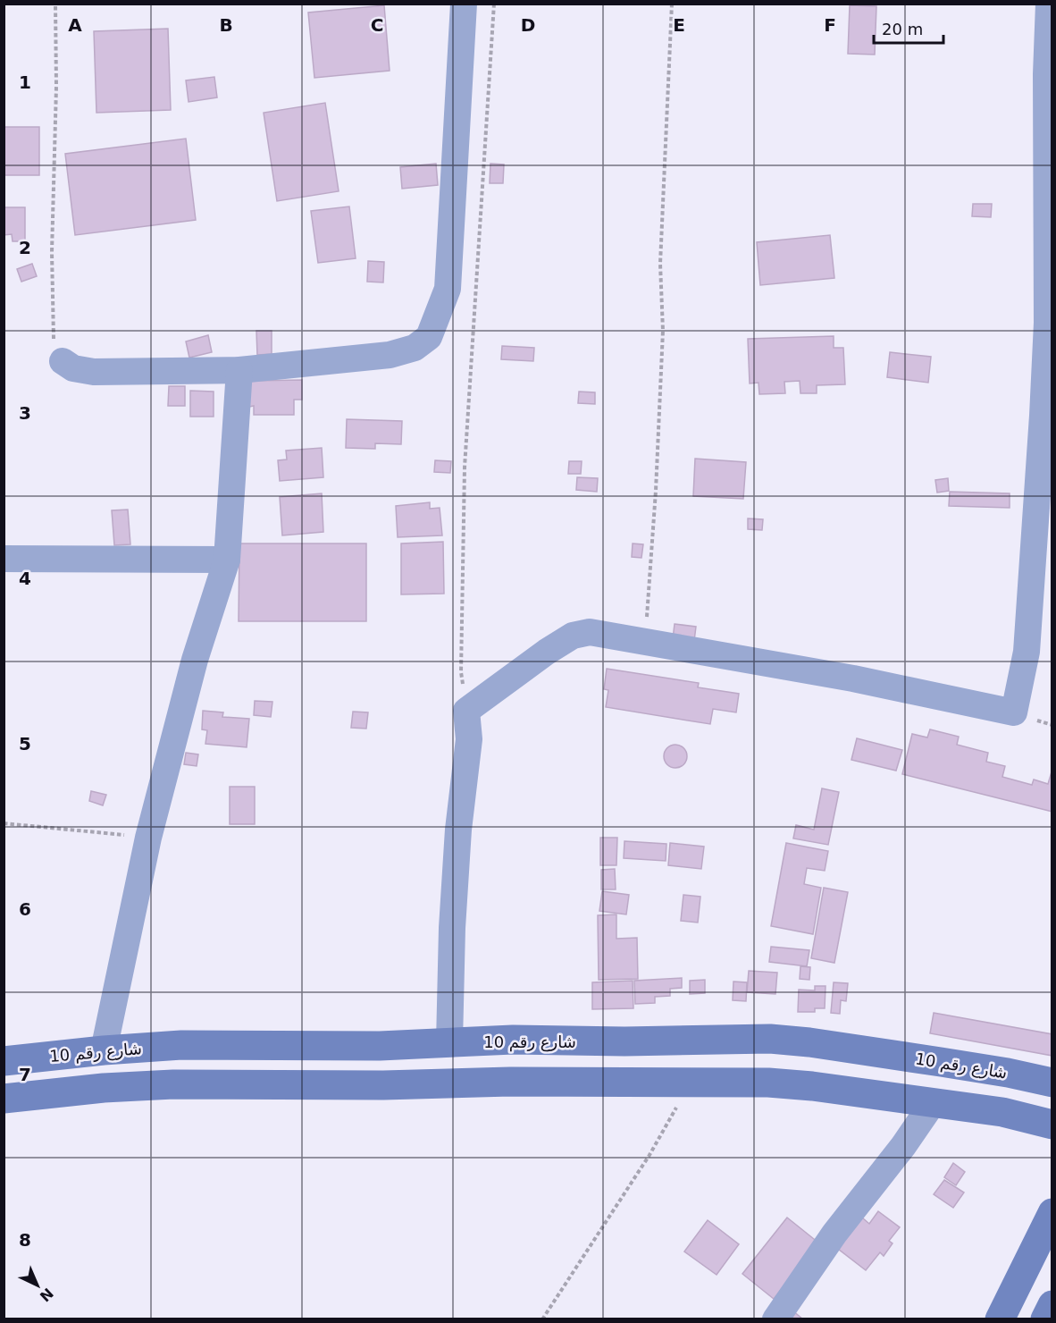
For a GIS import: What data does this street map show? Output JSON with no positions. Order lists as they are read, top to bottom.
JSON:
{
  "streets": {
    "main road": ["شارع رقم 10"]
  },
  "scale_bar": "20 m",
  "north": "bottom right",
  "grid": {
    "columns": [
      "A",
      "B",
      "C",
      "D",
      "E",
      "F"
    ],
    "rows": [
      "1",
      "2",
      "3",
      "4",
      "5",
      "6",
      "7",
      "8"
    ]
  }
}
